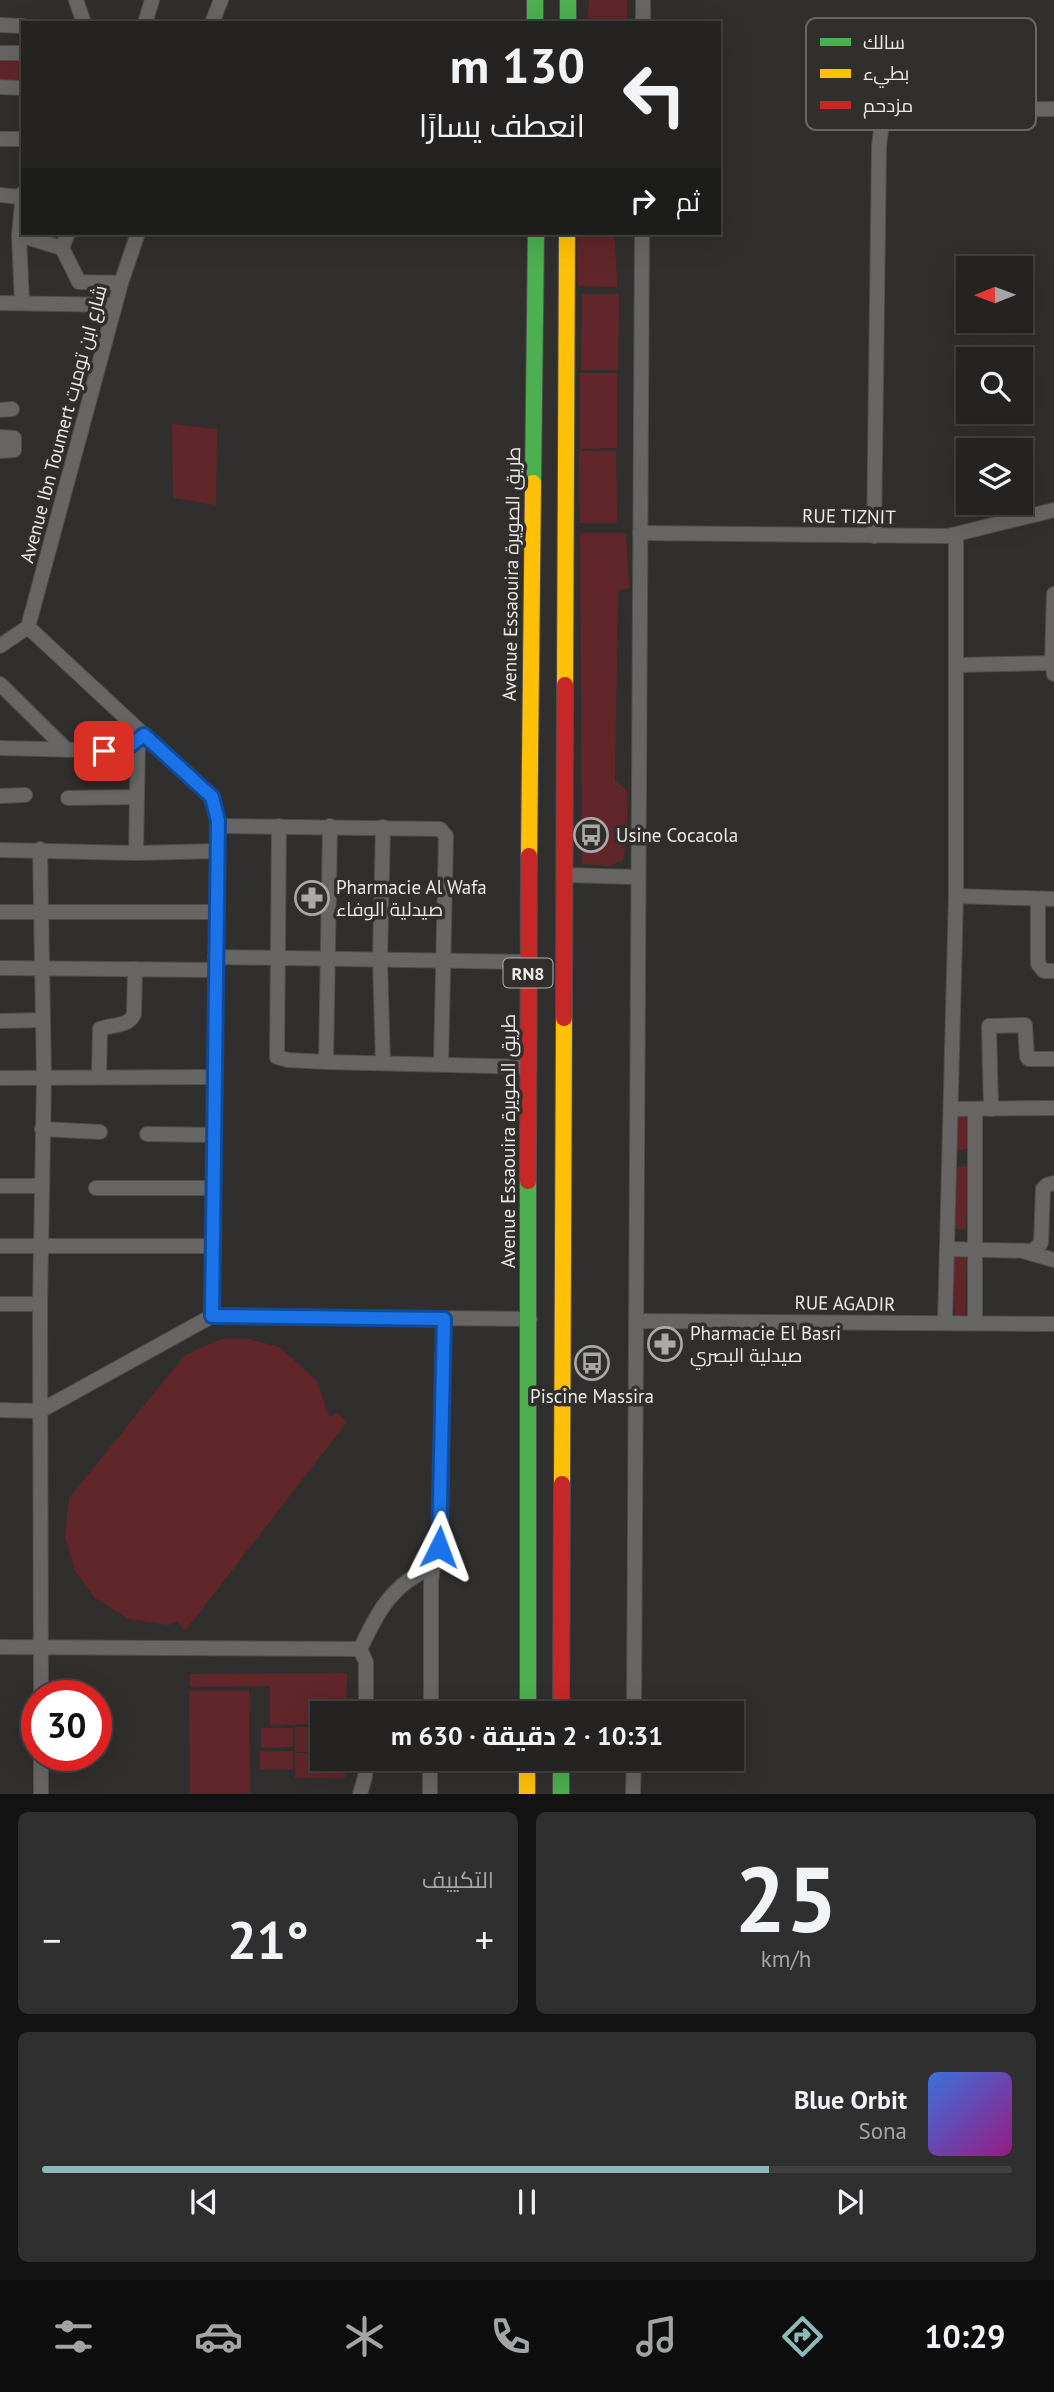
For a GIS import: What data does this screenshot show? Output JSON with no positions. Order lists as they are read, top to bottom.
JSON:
{
  "streets": {
    "main road": ["Avenue Essaouira طريق الصويرة", "RN8"],
    "street": ["Avenue Ibn Toumert شارع ابن تومرت", "RUE TIZNIT", "RUE AGADIR"]
  },
  "places": {
    "bus stop": ["Usine Cocacola", "Piscine Massira"],
    "pharmacy": ["Pharmacie Al Wafa صيدلية الوفاء", "Pharmacie El Basri صيدلية البصري"]
  },
  "legend": ["سالك", "بطيء", "مزدحم"],
  "north": "left",
  "page": {
    "turn": ["130 m", "انعطف يسارًا"],
    "then": "ثم",
    "limit": "30",
    "trip": "10:31 · 2 دقيقة · 630 m",
    "tile": [
      ["25", "km/h"],
      "التكييف"
    ],
    "heat": ["−", "21°", "+"],
    "song": ["Blue Orbit", "Sona"],
    "tabs": "10:29"
  }
}
